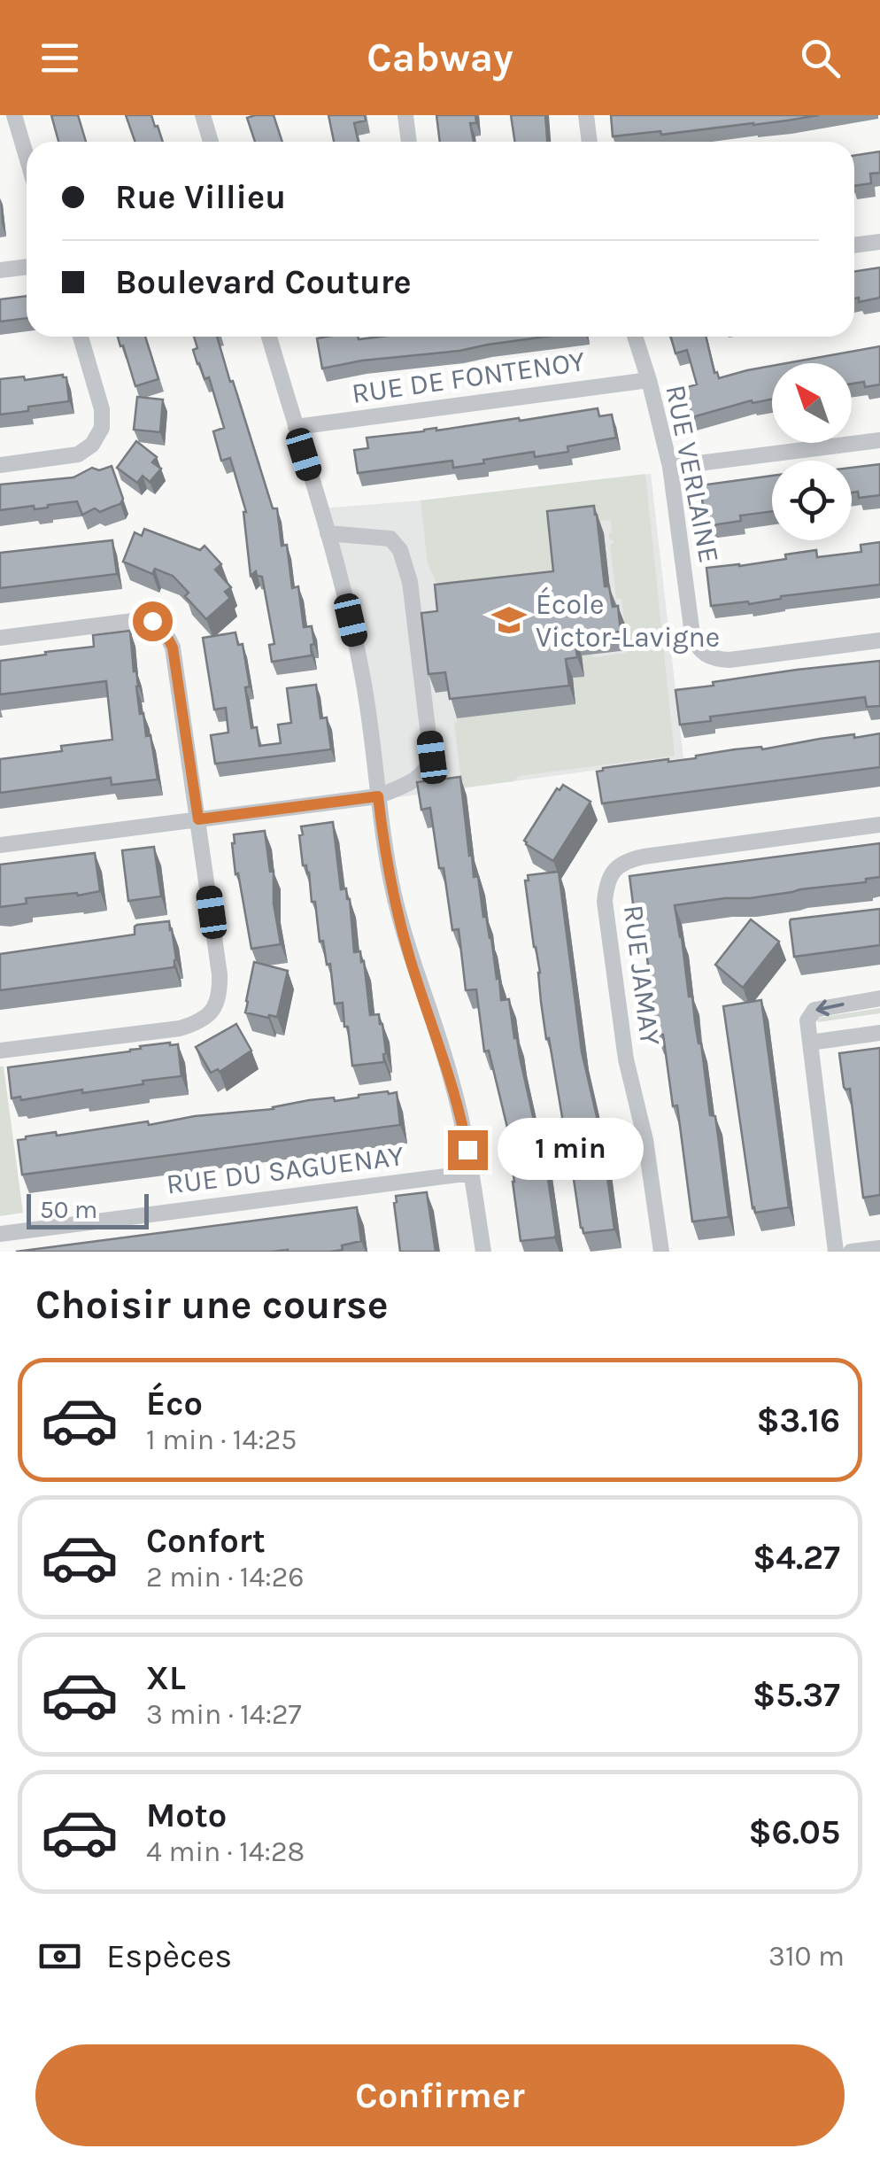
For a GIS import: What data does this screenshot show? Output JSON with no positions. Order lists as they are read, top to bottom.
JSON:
{
  "streets": {
    "street": [
      "RUE DE FONTENOY",
      "RUE VERLAINE",
      "RUE JAMAY",
      "RUE DU SAGUENAY"
    ]
  },
  "crossings": [
    ["RUE DE FONTENOY", "RUE VERLAINE"]
  ],
  "places": {
    "school or university": ["École Victor-Lavigne"]
  },
  "scale_bar": "50 m",
  "north": "top left",
  "page": {
    "header": "Cabway",
    "banner": ["Rue Villieu", "Boulevard Couture"],
    "bubble": "1 min",
    "scale": "50 m",
    "heading": "Choisir une course",
    "list": [
      {
        "name": "Éco",
        "note": "1 min · 14:25",
        "value": "$3.16"
      },
      {
        "name": "Confort",
        "note": "2 min · 14:26",
        "value": "$4.27"
      },
      {
        "name": "XL",
        "note": "3 min · 14:27",
        "value": "$5.37"
      },
      {
        "name": "Moto",
        "note": "4 min · 14:28",
        "value": "$6.05"
      }
    ],
    "pay": ["Espèces", "310 m"],
    "buttons": "Confirmer"
  }
}
